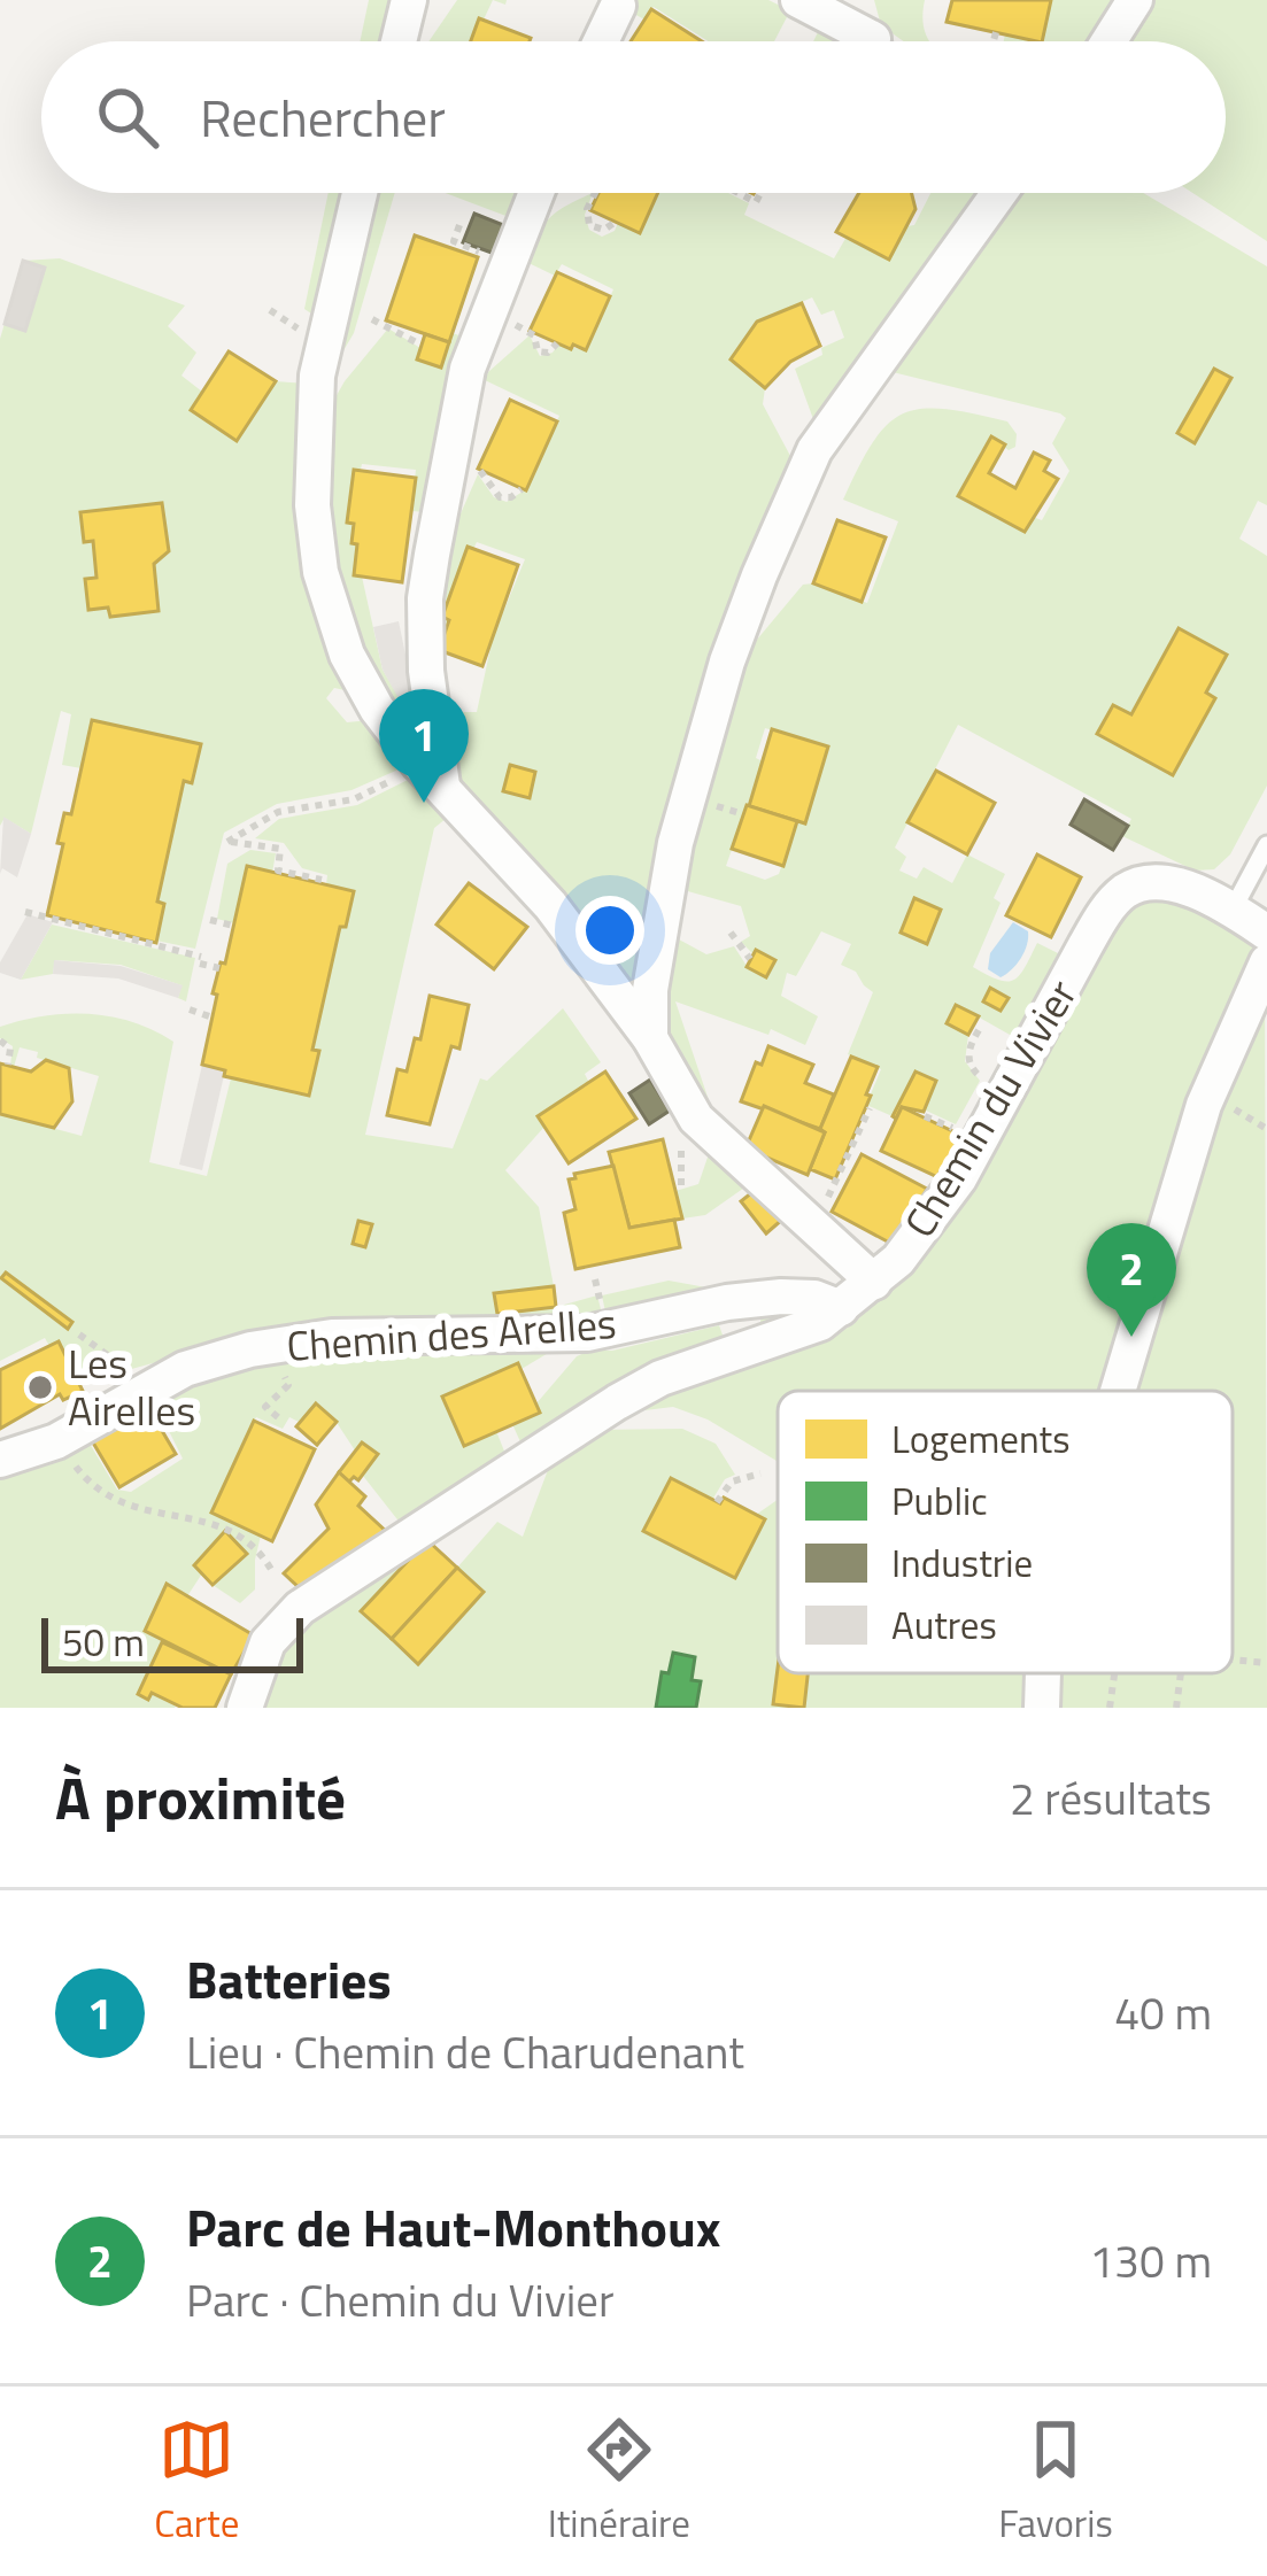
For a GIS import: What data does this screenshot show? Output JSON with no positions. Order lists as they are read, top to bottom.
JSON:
{
  "streets": {
    "street": ["Chemin du Vivier", "Chemin des Arelles"]
  },
  "crossings": [
    ["Chemin du Vivier", "Chemin des Arelles"]
  ],
  "places": ["Les Airelles"],
  "legend": [
    "Logements",
    "Public",
    "Industrie",
    "Autres"
  ],
  "scale_bar": "50 m",
  "page": {
    "search": "Rechercher",
    "pins": ["1", "2"],
    "scale": "50 m",
    "heading": ["À proximité", "2 résultats"],
    "list": [
      {
        "mark": "1",
        "name": "Batteries",
        "note": "Lieu · Chemin de Charudenant",
        "value": "40 m"
      },
      {
        "mark": "2",
        "name": "Parc de Haut-Monthoux",
        "note": "Parc · Chemin du Vivier",
        "value": "130 m"
      }
    ],
    "nav": ["Carte", "Itinéraire", "Favoris"]
  }
}
